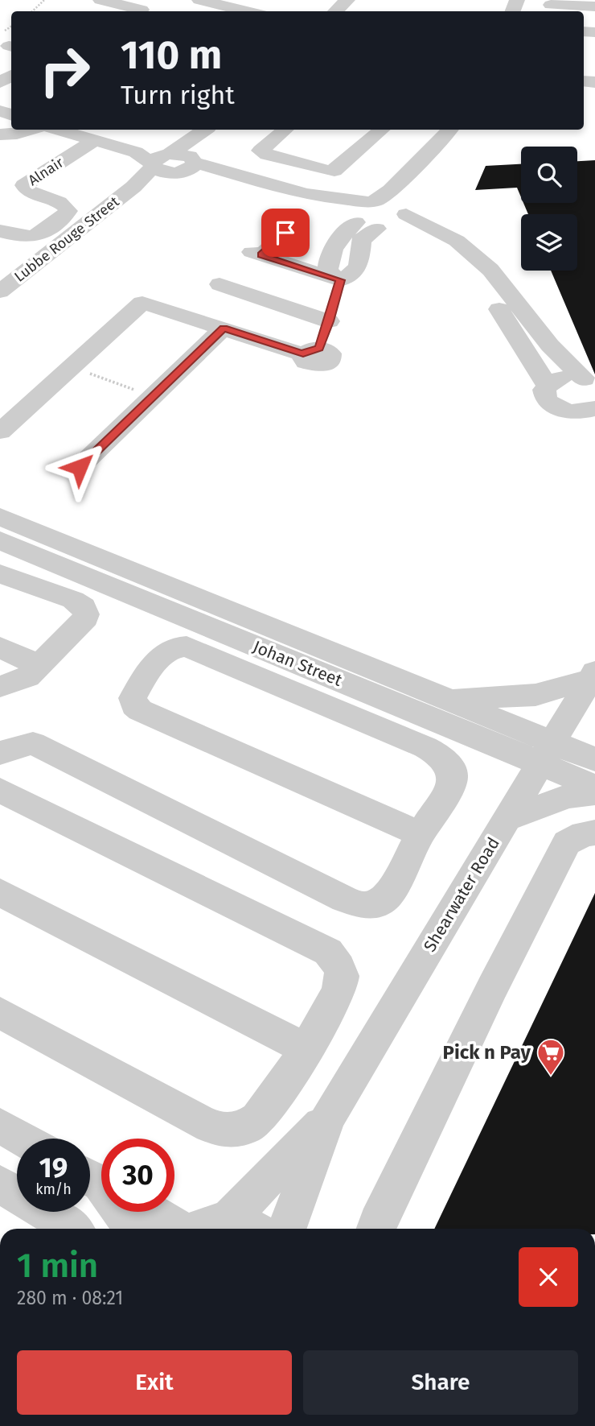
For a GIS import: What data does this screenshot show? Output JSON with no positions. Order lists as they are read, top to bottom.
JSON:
{
  "streets": {
    "street": [
      "Alnair",
      "Lubbe Rouge Street",
      "Johan Street",
      "Shearwater Road"
    ]
  },
  "crossings": [
    ["Johan Street", "Shearwater Road"]
  ],
  "places": {
    "supermarket": ["Pick n Pay"]
  },
  "page": {
    "turn": ["110 m", "Turn right"],
    "speed": "19 km/h",
    "limit": "30",
    "heading": ["1 min", "280 m · 08:21"],
    "buttons": ["Exit", "Share"]
  }
}
